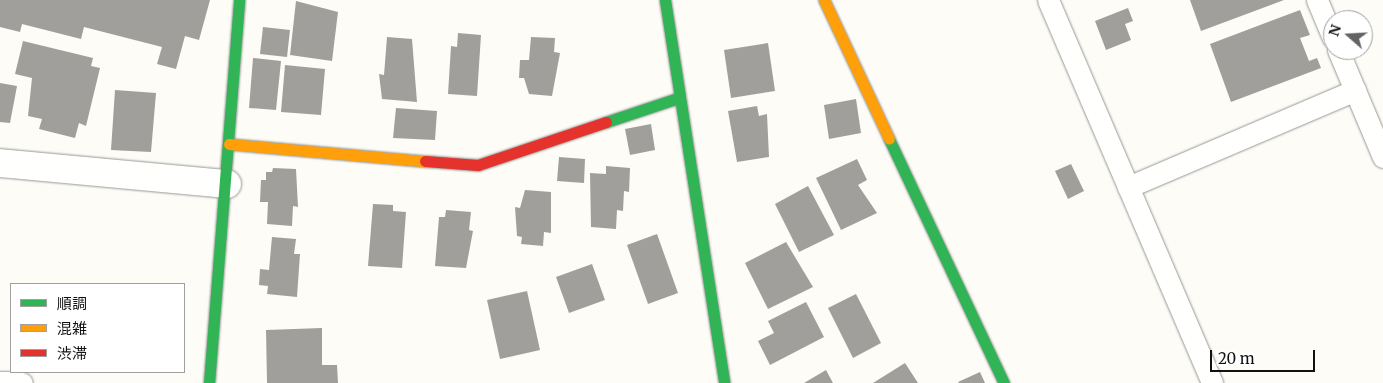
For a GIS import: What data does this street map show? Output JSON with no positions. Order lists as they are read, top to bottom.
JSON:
{
  "legend": ["順調", "混雑", "渋滞"],
  "scale_bar": "20 m",
  "north": "left"
}
